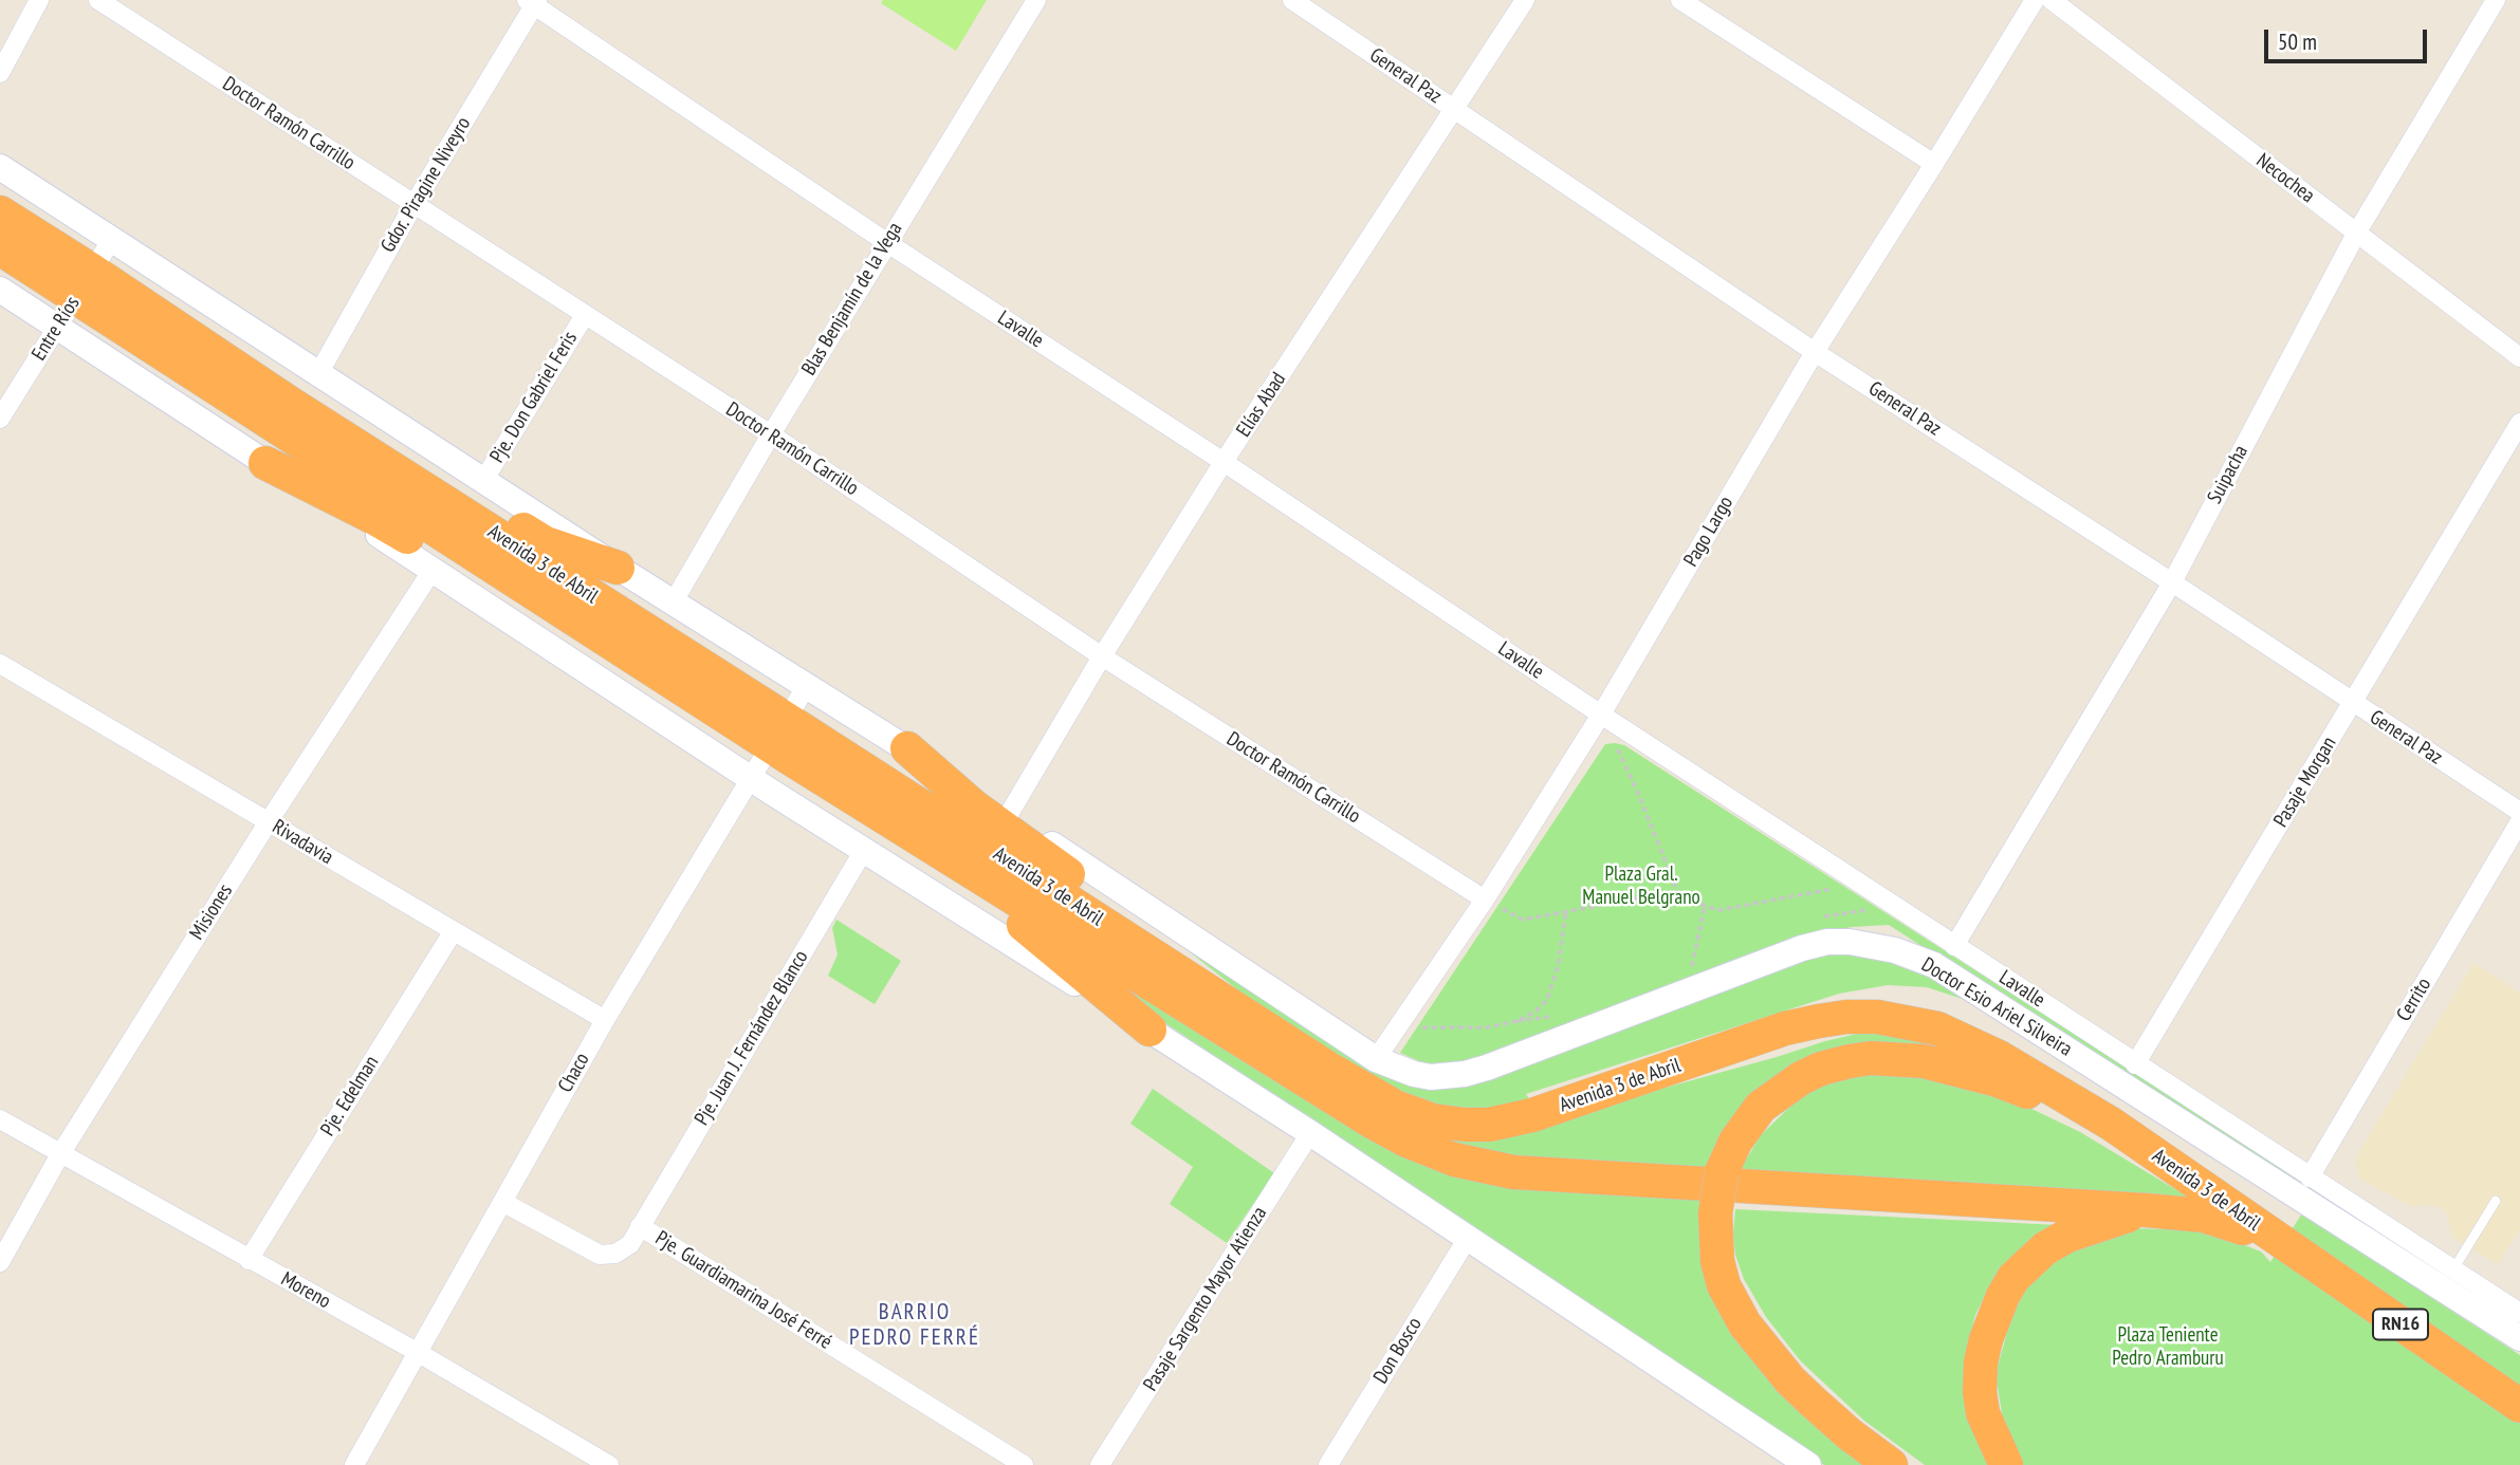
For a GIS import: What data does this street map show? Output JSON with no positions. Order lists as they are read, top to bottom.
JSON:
{
  "streets": {
    "highway": ["Avenida 3 de Abril", "RN16"],
    "main road": ["Doctor Esio Ariel Silveira"],
    "street": [
      "General Paz",
      "Doctor Ramón Carrillo",
      "Necochea",
      "Gdor. Piragine Niveyro",
      "Blas Benjamín de la Vega",
      "Entre Ríos",
      "Lavalle",
      "Pje. Don Gabriel Feris",
      "Elías Abad",
      "Suipacha",
      "Pago Largo",
      "Pasaje Morgan",
      "Rivadavia",
      "Misiones",
      "Cerrito",
      "Pje. Juan J. Fernández Blanco",
      "Chaco",
      "Pje. Edelman",
      "Moreno",
      "Pje. Guardiamarina José Ferré",
      "Pasaje Sargento Mayor Atienza",
      "Don Bosco"
    ]
  },
  "crossings": [
    ["General Paz", "Elías Abad"],
    ["General Paz", "Suipacha"],
    ["General Paz", "Pago Largo"],
    ["General Paz", "Pasaje Morgan"],
    ["Doctor Ramón Carrillo", "Gdor. Piragine Niveyro"],
    ["Doctor Ramón Carrillo", "Blas Benjamín de la Vega"],
    ["Doctor Ramón Carrillo", "Pje. Don Gabriel Feris"],
    ["Doctor Ramón Carrillo", "Elías Abad"],
    ["Doctor Ramón Carrillo", "Pago Largo"],
    ["Necochea", "Suipacha"],
    ["Gdor. Piragine Niveyro", "Lavalle"],
    ["Gdor. Piragine Niveyro", "Avenida 3 de Abril"],
    ["Blas Benjamín de la Vega", "Lavalle"],
    ["Blas Benjamín de la Vega", "Avenida 3 de Abril"],
    ["Entre Ríos", "Avenida 3 de Abril"],
    ["Lavalle", "Elías Abad"],
    ["Lavalle", "Suipacha"],
    ["Lavalle", "Pago Largo"],
    ["Lavalle", "Pasaje Morgan"],
    ["Lavalle", "Cerrito"],
    ["Pje. Don Gabriel Feris", "Avenida 3 de Abril"],
    ["Elías Abad", "Avenida 3 de Abril"],
    ["Pago Largo", "Avenida 3 de Abril"],
    ["Pago Largo", "Doctor Esio Ariel Silveira"],
    ["Avenida 3 de Abril", "Doctor Esio Ariel Silveira"],
    ["Avenida 3 de Abril", "Chaco"],
    ["Avenida 3 de Abril", "RN16"],
    ["Rivadavia", "Misiones"],
    ["Rivadavia", "Chaco"],
    ["Rivadavia", "Pje. Edelman"],
    ["Misiones", "Moreno"],
    ["Pje. Juan J. Fernández Blanco", "Pje. Guardiamarina José Ferré"],
    ["Chaco", "Moreno"],
    ["Chaco", "Pje. Guardiamarina José Ferré"],
    ["Pje. Edelman", "Moreno"]
  ],
  "districts": ["BARRIO PEDRO FERRÉ"],
  "parks": ["Plaza Gral. Manuel Belgrano", "Plaza Teniente Pedro Aramburu"],
  "scale_bar": "50 m"
}
